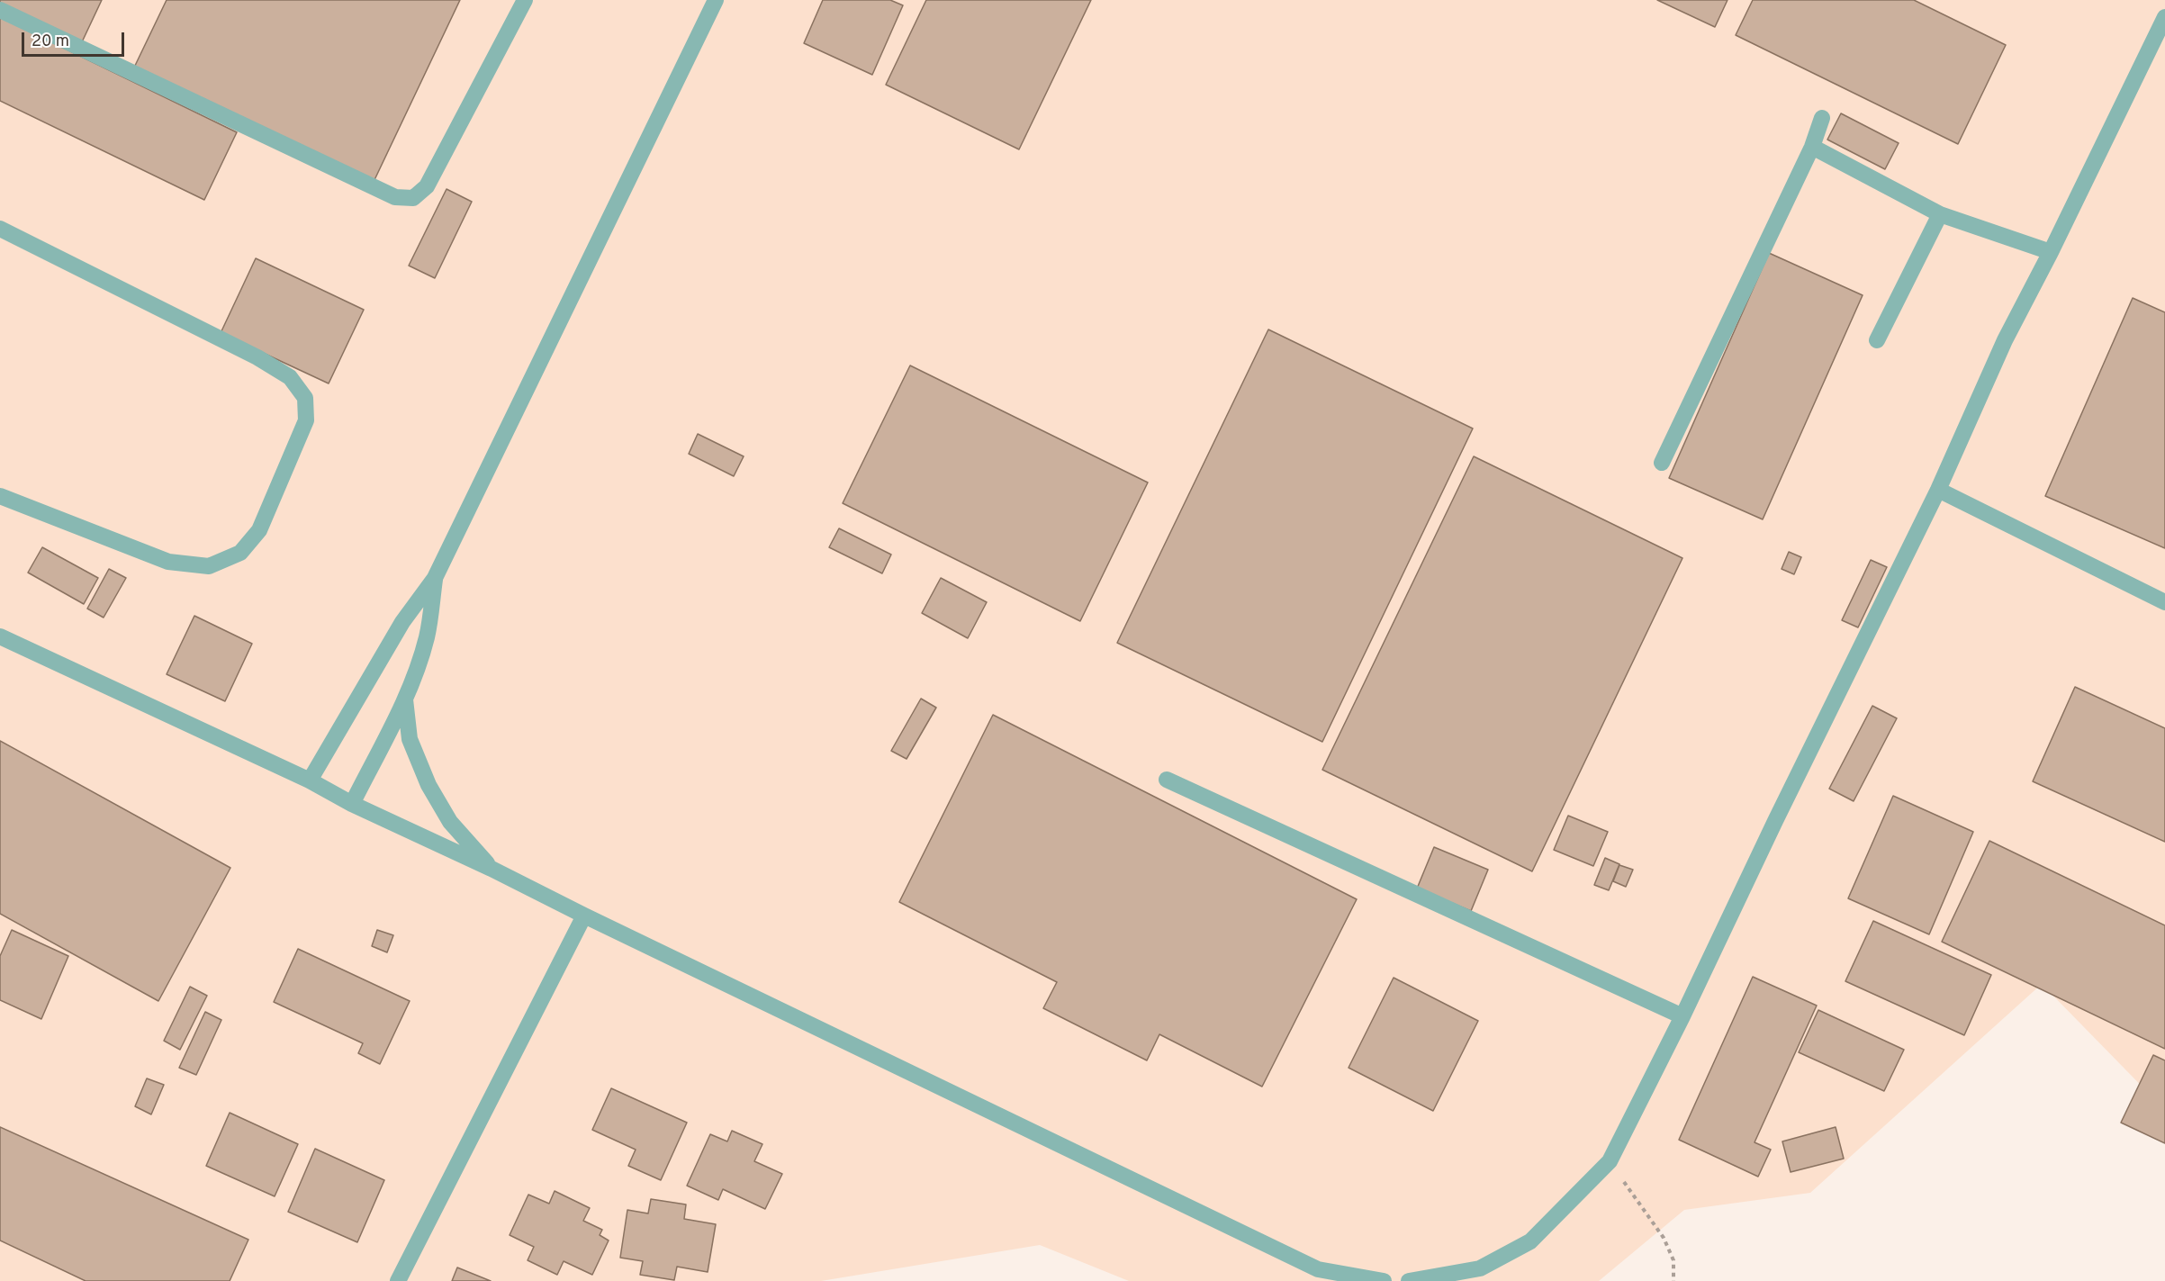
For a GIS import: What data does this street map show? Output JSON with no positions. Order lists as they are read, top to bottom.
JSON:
{
  "scale_bar": "20 m"
}
